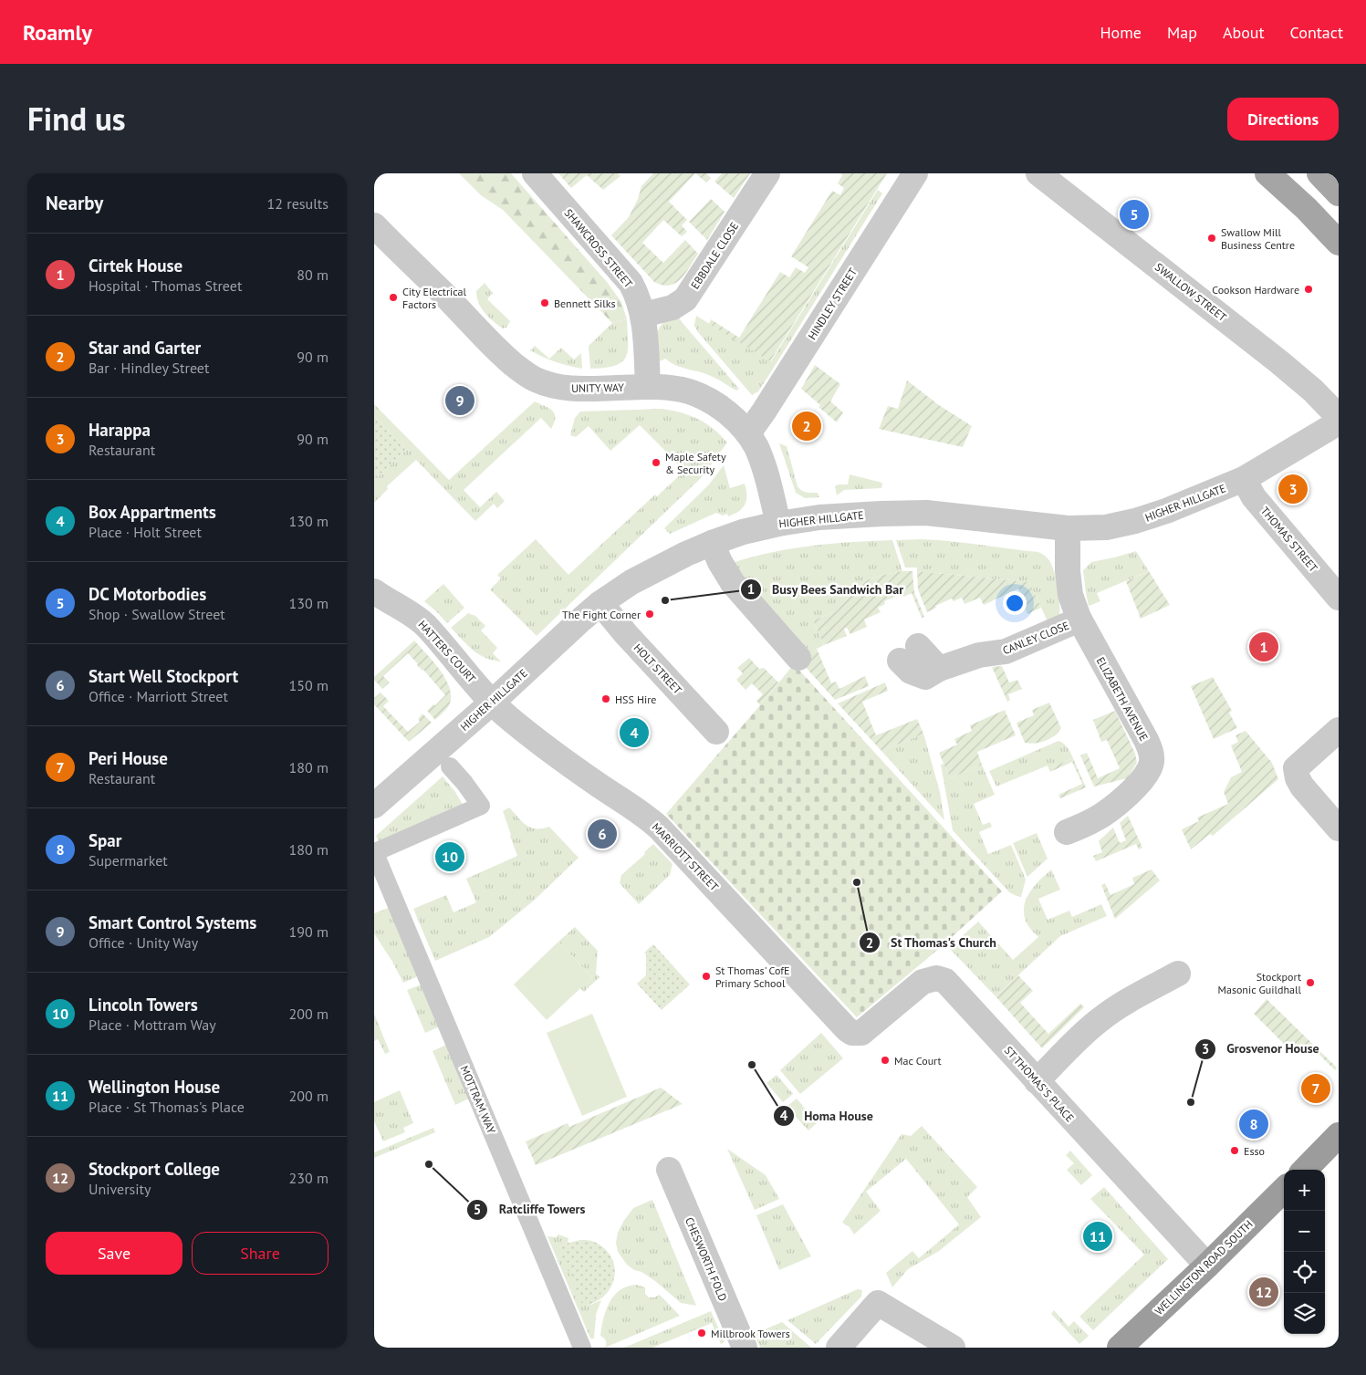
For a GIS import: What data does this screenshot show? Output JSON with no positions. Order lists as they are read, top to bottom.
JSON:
{
  "streets": {
    "highway": ["WELLINGTON ROAD SOUTH"],
    "street": [
      "SHAWCROSS STREET",
      "EBBDALE CLOSE",
      "SWALLOW STREET",
      "HINDLEY STREET",
      "UNITY WAY",
      "HIGHER HILLGATE",
      "THOMAS STREET",
      "CANLEY CLOSE",
      "HATTERS COURT",
      "HOLT STREET",
      "ELIZABETH AVENUE",
      "MARRIOTT STREET",
      "ST THOMAS'S PLACE",
      "MOTTRAM WAY",
      "CHESWORTH FOLD"
    ]
  },
  "crossings": [
    ["SHAWCROSS STREET", "EBBDALE CLOSE"],
    ["SHAWCROSS STREET", "UNITY WAY"],
    ["HINDLEY STREET", "UNITY WAY"],
    ["UNITY WAY", "HIGHER HILLGATE"],
    ["HIGHER HILLGATE", "THOMAS STREET"],
    ["HIGHER HILLGATE", "HATTERS COURT"],
    ["HIGHER HILLGATE", "HOLT STREET"],
    ["HIGHER HILLGATE", "ELIZABETH AVENUE"],
    ["HIGHER HILLGATE", "MARRIOTT STREET"],
    ["CANLEY CLOSE", "ELIZABETH AVENUE"],
    ["HATTERS COURT", "MARRIOTT STREET"],
    ["MARRIOTT STREET", "ST THOMAS'S PLACE"],
    ["ST THOMAS'S PLACE", "WELLINGTON ROAD SOUTH"]
  ],
  "places": [
    "Swallow Mill Business Centre",
    "Cookson Hardware",
    "City Electrical Factors",
    "Bennett Silks",
    "Maple Safety & Security",
    "Busy Bees Sandwich Bar",
    "The Fight Corner",
    "HSS Hire",
    "St Thomas's Church",
    "St Thomas' CofE Primary School",
    "Stockport Masonic Guildhall",
    "Mac Court",
    "Homa House",
    "Grosvenor House",
    "Esso",
    "Ratcliffe Towers",
    "Millbrook Towers"
  ],
  "page": {
    "header": "Roamly",
    "nav": [
      "Home",
      "Map",
      "About",
      "Contact"
    ],
    "title": "Find us",
    "buttons": [
      "Directions",
      ["Save", "Share"]
    ],
    "heading": ["Nearby", "12 results"],
    "pins": [
      "5",
      "9",
      "2",
      "3",
      "1",
      "4",
      "6",
      "10",
      "7",
      "8",
      "11",
      "12"
    ],
    "list": [
      {
        "mark": "1",
        "name": "Cirtek House",
        "note": "Hospital · Thomas Street",
        "value": "80 m"
      },
      {
        "mark": "2",
        "name": "Star and Garter",
        "note": "Bar · Hindley Street",
        "value": "90 m"
      },
      {
        "mark": "3",
        "name": "Harappa",
        "note": "Restaurant",
        "value": "90 m"
      },
      {
        "mark": "4",
        "name": "Box Appartments",
        "note": "Place · Holt Street",
        "value": "130 m"
      },
      {
        "mark": "5",
        "name": "DC Motorbodies",
        "note": "Shop · Swallow Street",
        "value": "130 m"
      },
      {
        "mark": "6",
        "name": "Start Well Stockport",
        "note": "Office · Marriott Street",
        "value": "150 m"
      },
      {
        "mark": "7",
        "name": "Peri House",
        "note": "Restaurant",
        "value": "180 m"
      },
      {
        "mark": "8",
        "name": "Spar",
        "note": "Supermarket",
        "value": "180 m"
      },
      {
        "mark": "9",
        "name": "Smart Control Systems",
        "note": "Office · Unity Way",
        "value": "190 m"
      },
      {
        "mark": "10",
        "name": "Lincoln Towers",
        "note": "Place · Mottram Way",
        "value": "200 m"
      },
      {
        "mark": "11",
        "name": "Wellington House",
        "note": "Place · St Thomas's Place",
        "value": "200 m"
      },
      {
        "mark": "12",
        "name": "Stockport College",
        "note": "University",
        "value": "230 m"
      }
    ],
    "map_buttons": ["+", "−"]
  }
}
